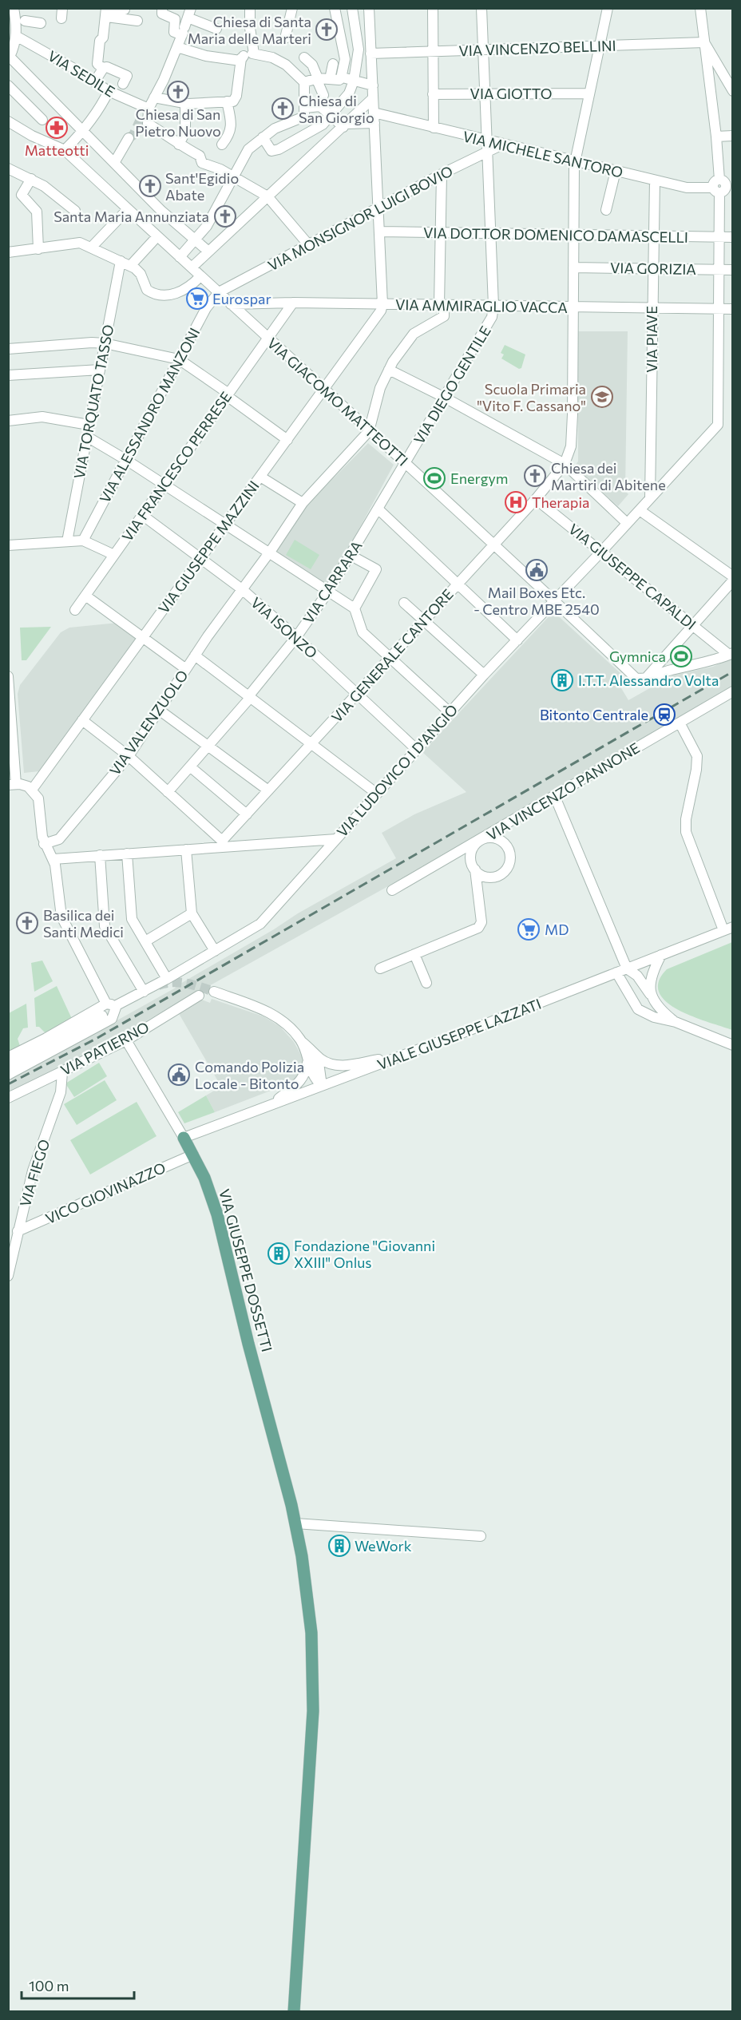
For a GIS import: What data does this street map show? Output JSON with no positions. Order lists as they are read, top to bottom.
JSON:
{
  "streets": {
    "main road": ["VIA GIUSEPPE DOSSETTI"],
    "street": [
      "VIA VINCENZO BELLINI",
      "VIA SEDILE",
      "VIA GIOTTO",
      "VIA MICHELE SANTORO",
      "VIA MONSIGNOR LUIGI BOVIO",
      "VIA DOTTOR DOMENICO DAMASCELLI",
      "VIA GORIZIA",
      "VIA AMMIRAGLIO VACCA",
      "VIA PIAVE",
      "VIA DIEGO GENTILE",
      "VIA TORQUATO TASSO",
      "VIA GIACOMO MATTEOTTI",
      "VIA ALESSANDRO MANZONI",
      "VIA FRANCESCO PERRESE",
      "VIA GIUSEPPE MAZZINI",
      "VIA GIUSEPPE CAPALDI",
      "VIA CARRARA",
      "VIA ISONZO",
      "VIA GENERALE CANTORE",
      "VIA VALENZUOLO",
      "VIA LUDOVICO I D'ANGIÒ",
      "VIA VINCENZO PANNONE",
      "VIALE GIUSEPPE LAZZATI",
      "VIA PATIERNO",
      "VIA FIEGO",
      "VICO GIOVINAZZO"
    ]
  },
  "crossings": [
    ["VIA VINCENZO BELLINI", "VIA LUDOVICO I D'ANGIÒ"],
    ["VIA SEDILE", "VIA MONSIGNOR LUIGI BOVIO"],
    ["VIA MICHELE SANTORO", "VIA MONSIGNOR LUIGI BOVIO"],
    ["VIA MICHELE SANTORO", "VIA PIAVE"],
    ["VIA MICHELE SANTORO", "VIA LUDOVICO I D'ANGIÒ"],
    ["VIA MONSIGNOR LUIGI BOVIO", "VIA GIACOMO MATTEOTTI"],
    ["VIA MONSIGNOR LUIGI BOVIO", "VIA ALESSANDRO MANZONI"],
    ["VIA DOTTOR DOMENICO DAMASCELLI", "VIA PIAVE"],
    ["VIA DOTTOR DOMENICO DAMASCELLI", "VIA LUDOVICO I D'ANGIÒ"],
    ["VIA GORIZIA", "VIA PIAVE"],
    ["VIA GORIZIA", "VIA LUDOVICO I D'ANGIÒ"],
    ["VIA AMMIRAGLIO VACCA", "VIA PIAVE"],
    ["VIA AMMIRAGLIO VACCA", "VIA DIEGO GENTILE"],
    ["VIA AMMIRAGLIO VACCA", "VIA GIACOMO MATTEOTTI"],
    ["VIA AMMIRAGLIO VACCA", "VIA FRANCESCO PERRESE"],
    ["VIA AMMIRAGLIO VACCA", "VIA GIUSEPPE MAZZINI"],
    ["VIA AMMIRAGLIO VACCA", "VIA LUDOVICO I D'ANGIÒ"],
    ["VIA PIAVE", "VIA LUDOVICO I D'ANGIÒ"],
    ["VIA DIEGO GENTILE", "VIA GIACOMO MATTEOTTI"],
    ["VIA DIEGO GENTILE", "VIA CARRARA"],
    ["VIA GIACOMO MATTEOTTI", "VIA ALESSANDRO MANZONI"],
    ["VIA GIACOMO MATTEOTTI", "VIA FRANCESCO PERRESE"],
    ["VIA GIACOMO MATTEOTTI", "VIA GIUSEPPE MAZZINI"],
    ["VIA GIACOMO MATTEOTTI", "VIA CARRARA"],
    ["VIA GIACOMO MATTEOTTI", "VIA GENERALE CANTORE"],
    ["VIA GIACOMO MATTEOTTI", "VIA VALENZUOLO"],
    ["VIA GIACOMO MATTEOTTI", "VIA LUDOVICO I D'ANGIÒ"],
    ["VIA FRANCESCO PERRESE", "VIA ISONZO"],
    ["VIA GIUSEPPE MAZZINI", "VIA ISONZO"],
    ["VIA GIUSEPPE CAPALDI", "VIA GENERALE CANTORE"],
    ["VIA GIUSEPPE CAPALDI", "VIA LUDOVICO I D'ANGIÒ"],
    ["VIA CARRARA", "VIA ISONZO"],
    ["VIA ISONZO", "VIA GENERALE CANTORE"],
    ["VIA ISONZO", "VIA VALENZUOLO"],
    ["VIA ISONZO", "VIA LUDOVICO I D'ANGIÒ"],
    ["VIA GENERALE CANTORE", "VIA LUDOVICO I D'ANGIÒ"],
    ["VIALE GIUSEPPE LAZZATI", "VIA GIUSEPPE DOSSETTI"],
    ["VIA PATIERNO", "VIA FIEGO"],
    ["VIA PATIERNO", "VIA GIUSEPPE DOSSETTI"],
    ["VIA FIEGO", "VICO GIOVINAZZO"],
    ["VICO GIOVINAZZO", "VIA GIUSEPPE DOSSETTI"]
  ],
  "places": {
    "church": [
      "Chiesa di Santa Maria delle Marteri",
      "Chiesa di San Pietro Nuovo",
      "Chiesa di San Giorgio",
      "Sant'Egidio Abate",
      "Santa Maria Annunziata",
      "Chiesa dei Martiri di Abitene",
      "Basilica dei Santi Medici"
    ],
    "pharmacy": ["Matteotti"],
    "supermarket": ["Eurospar", "MD"],
    "school or university": ["Scuola Primaria \"Vito F. Cassano\""],
    "sports": ["Energym", "Gymnica"],
    "hospital": ["Therapia"],
    "public building": ["Mail Boxes Etc. - Centro MBE 2540", "Comando Polizia Locale - Bitonto"],
    "building": ["I.T.T. Alessandro Volta", "Fondazione \"Giovanni XXIII\" Onlus", "WeWork"],
    "station": ["Bitonto Centrale"]
  },
  "scale_bar": "100 m"
}
